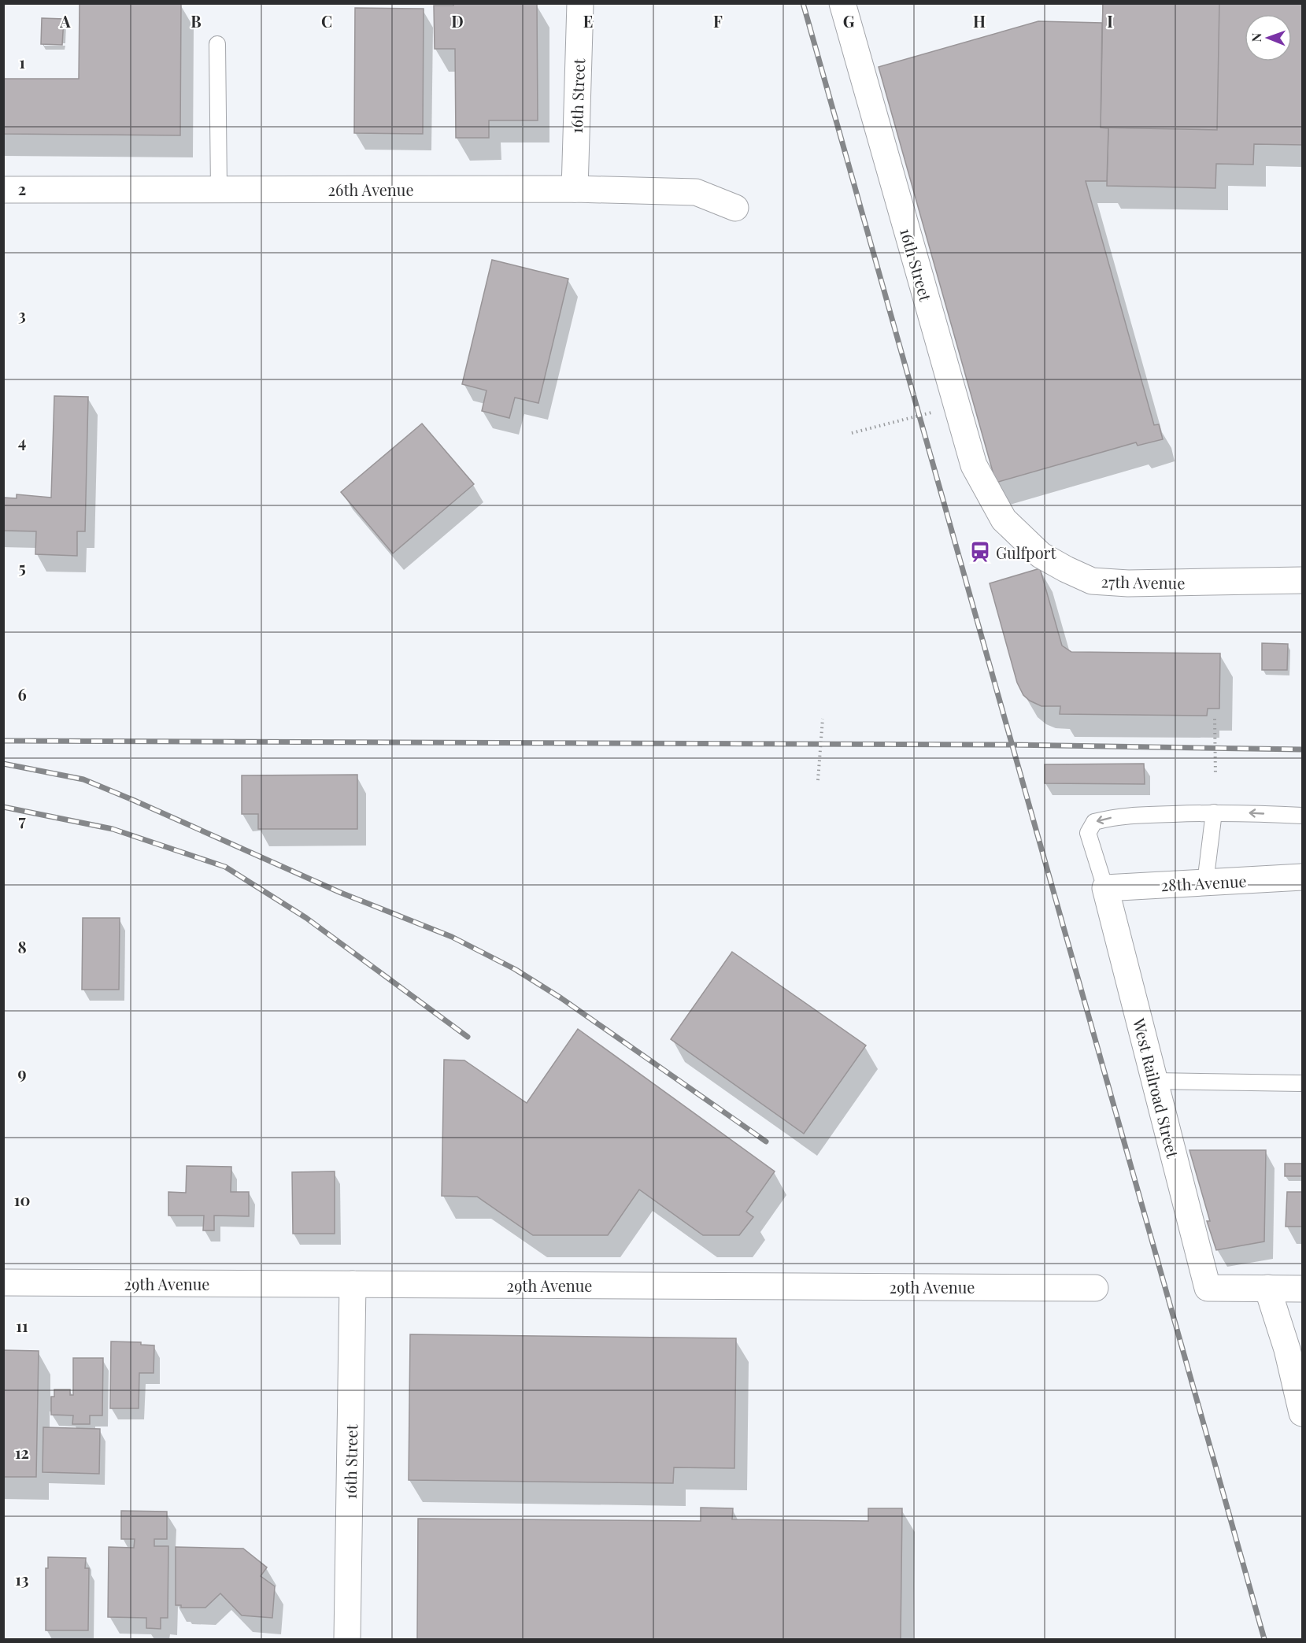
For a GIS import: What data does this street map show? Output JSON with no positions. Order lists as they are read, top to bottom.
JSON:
{
  "streets": {
    "street": [
      "16th Street",
      "26th Avenue",
      "27th Avenue",
      "28th Avenue",
      "West Railroad Street",
      "29th Avenue"
    ]
  },
  "crossings": [
    ["16th Street", "26th Avenue"],
    ["16th Street", "27th Avenue"],
    ["16th Street", "29th Avenue"],
    ["28th Avenue", "West Railroad Street"]
  ],
  "places": {
    "station": ["Gulfport"]
  },
  "north": "left",
  "grid": {
    "columns": [
      "A",
      "B",
      "C",
      "D",
      "E",
      "F",
      "G",
      "H",
      "I"
    ],
    "rows": [
      "1",
      "2",
      "3",
      "4",
      "5",
      "6",
      "7",
      "8",
      "9",
      "10",
      "11",
      "12",
      "13"
    ]
  }
}
